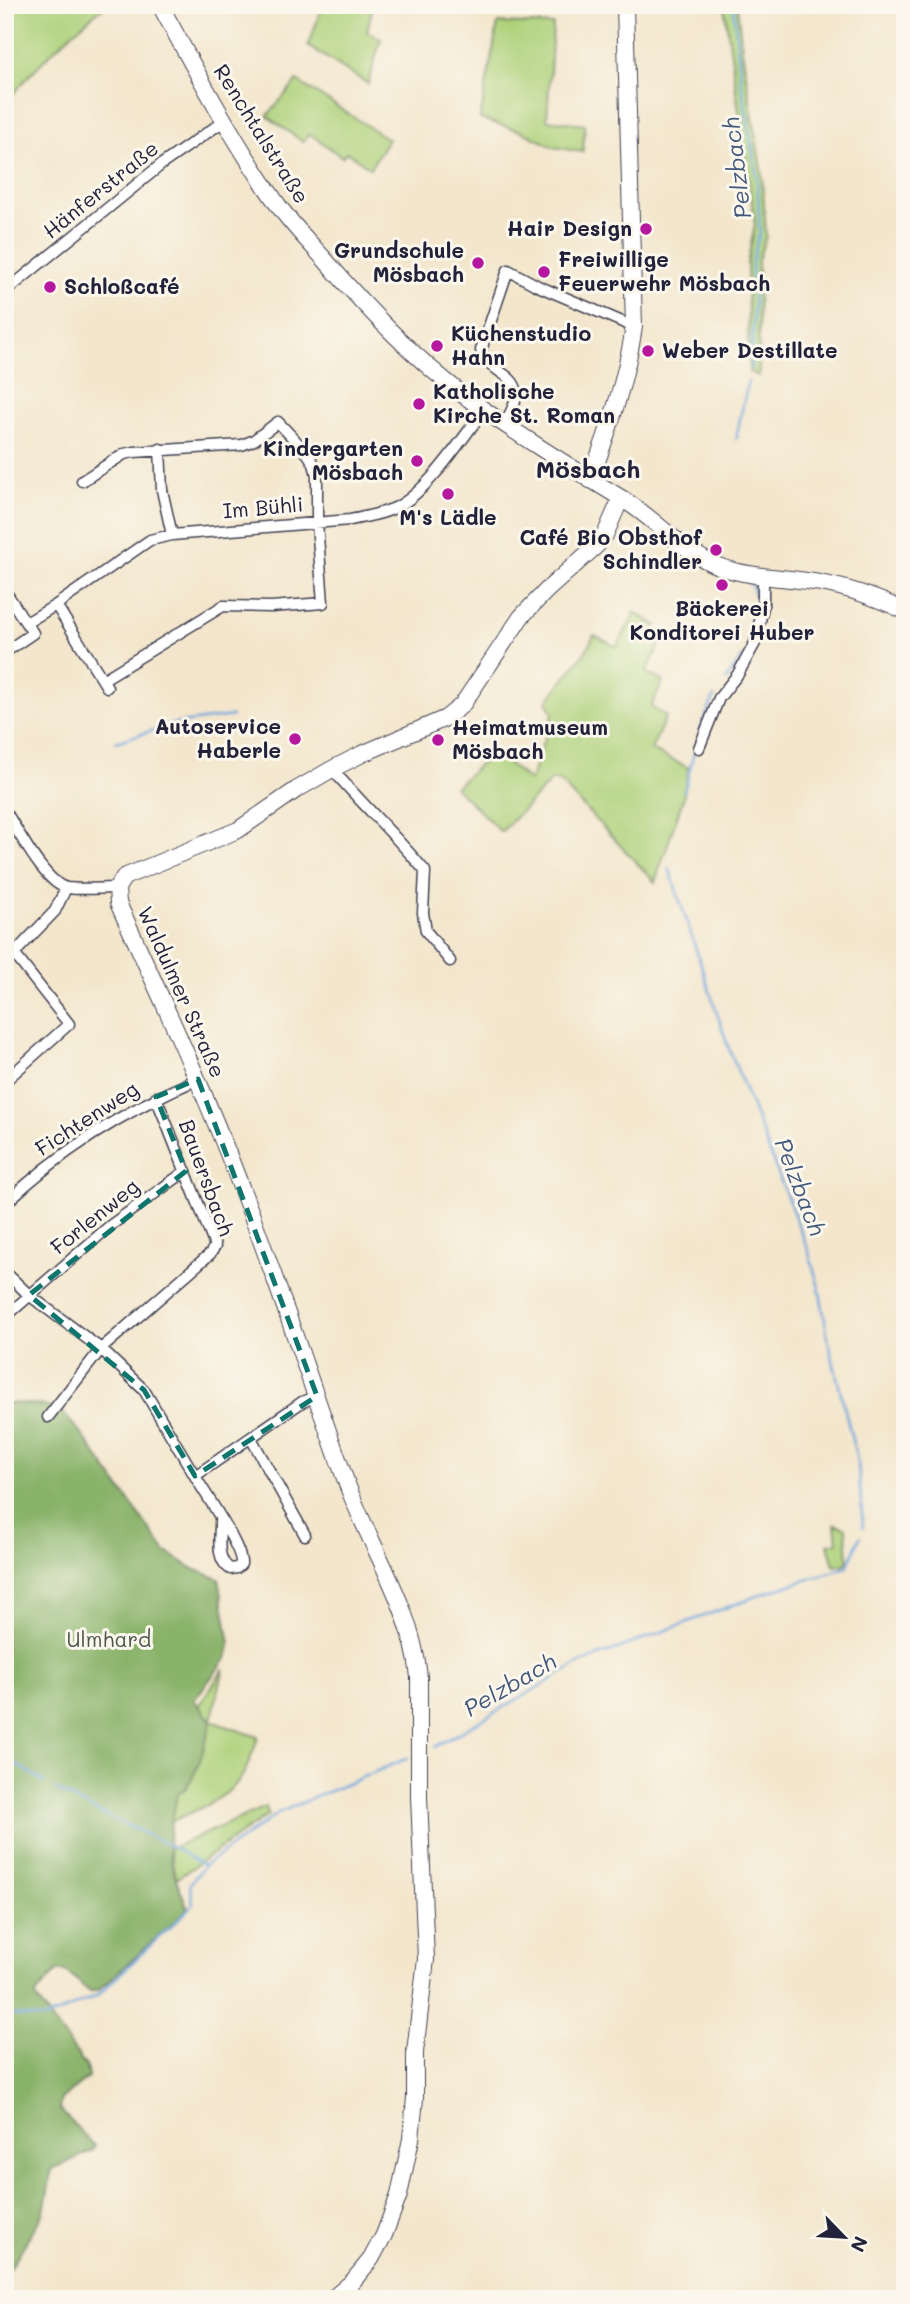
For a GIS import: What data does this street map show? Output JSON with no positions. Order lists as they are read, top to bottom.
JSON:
{
  "streets": {
    "street": [
      "Renchtalstraße",
      "Hänferstraße",
      "Im Bühli",
      "Waldulmer Straße",
      "Fichtenweg",
      "Bauersbach",
      "Forlenweg"
    ]
  },
  "crossings": [
    ["Renchtalstraße", "Hänferstraße"],
    ["Renchtalstraße", "Im Bühli"],
    ["Renchtalstraße", "Waldulmer Straße"],
    ["Waldulmer Straße", "Fichtenweg"],
    ["Fichtenweg", "Bauersbach"],
    ["Bauersbach", "Forlenweg"]
  ],
  "districts": ["Mösbach"],
  "water": ["Pelzbach"],
  "parks": ["Ulmhard"],
  "places": [
    "Hair Design",
    "Grundschule Mösbach",
    "Freiwillige Feuerwehr Mösbach",
    "Schloßcafé",
    "Küchenstudio Hahn",
    "Weber Destillate",
    "Katholische Kirche St. Roman",
    "Kindergarten Mösbach",
    "M's Lädle",
    "Café Bio Obsthof Schindler",
    "Bäckerei Konditorei Huber",
    "Autoservice Haberle",
    "Heimatmuseum Mösbach"
  ],
  "north": "bottom right"
}
